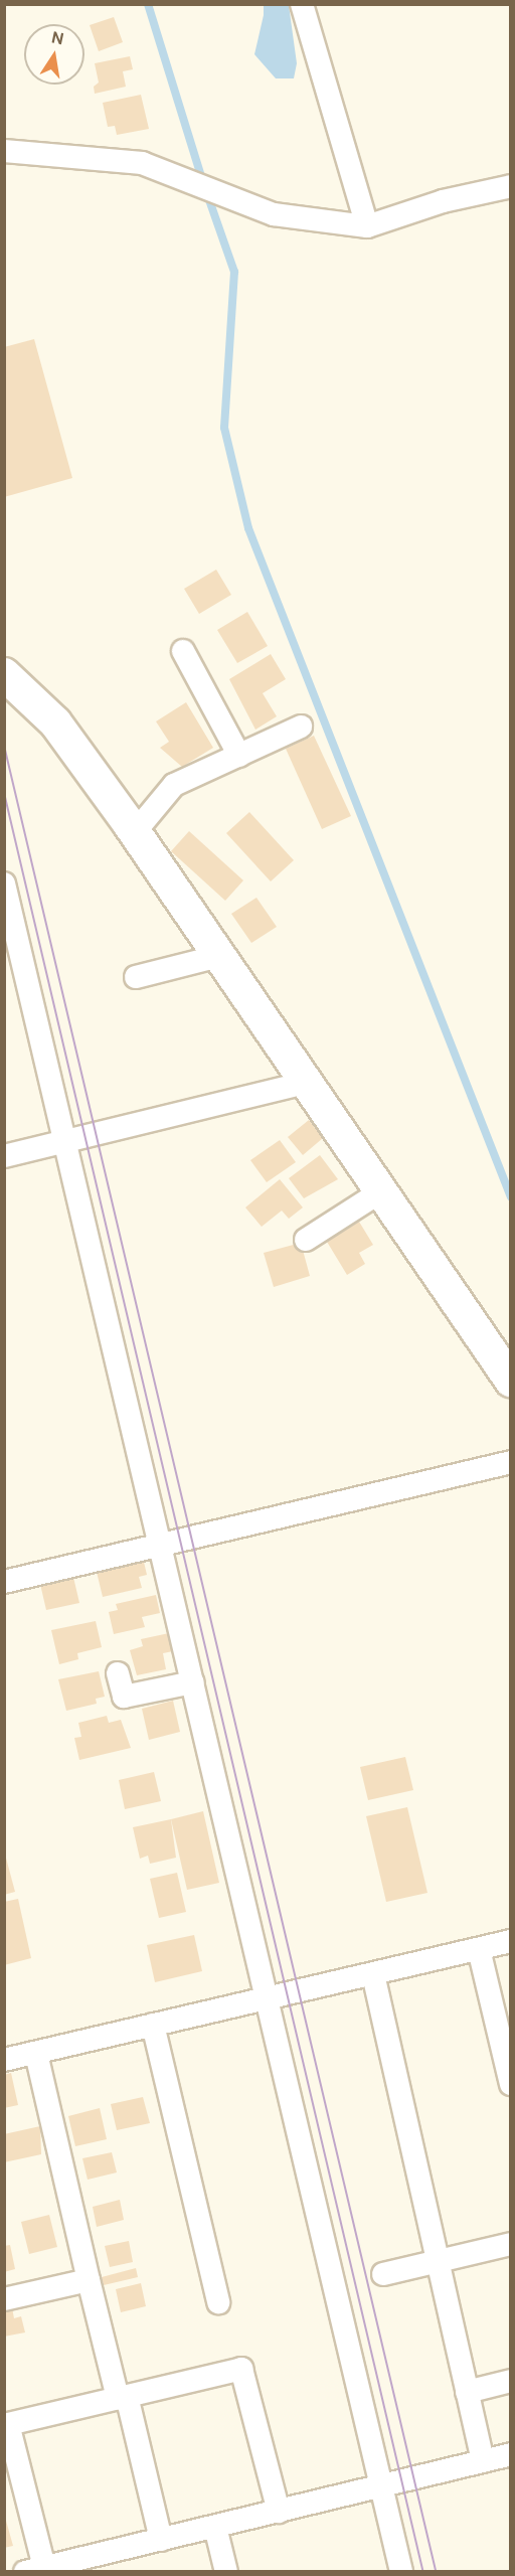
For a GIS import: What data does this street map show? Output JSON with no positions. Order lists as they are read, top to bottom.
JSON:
{
  "north": "top"
}
